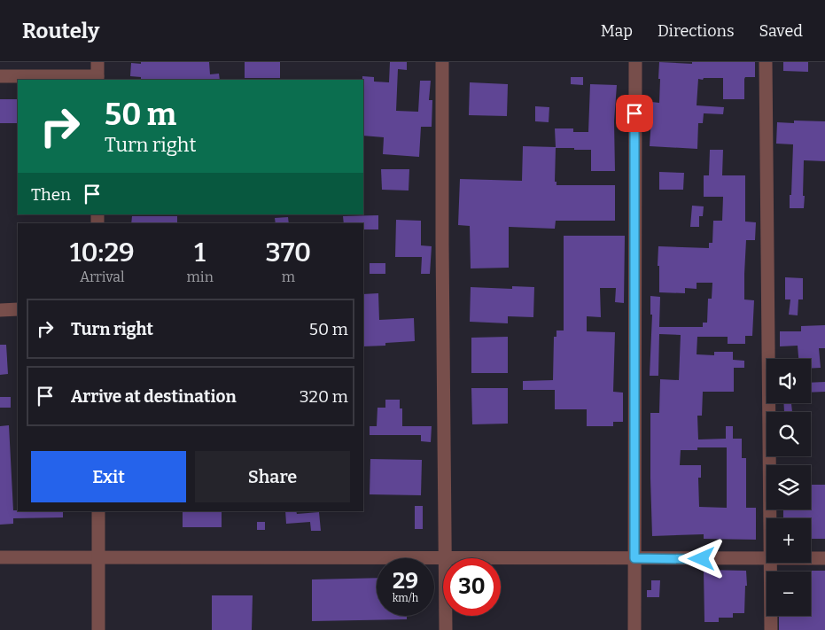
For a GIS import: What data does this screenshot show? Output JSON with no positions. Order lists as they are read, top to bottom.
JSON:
{
  "page": {
    "header": "Routely",
    "nav": ["Map", "Directions", "Saved"],
    "turn": ["50 m", "Turn right"],
    "then": "Then",
    "eta": [
      "10:29",
      "Arrival",
      "1",
      "min",
      "370",
      "m"
    ],
    "list": [
      {
        "name": "Turn right",
        "value": "50 m"
      },
      {
        "name": "Arrive at destination",
        "value": "320 m"
      }
    ],
    "map_buttons": ["+", "−"],
    "buttons": ["Exit", "Share"],
    "speed": "29 km/h",
    "limit": "30"
  }
}
